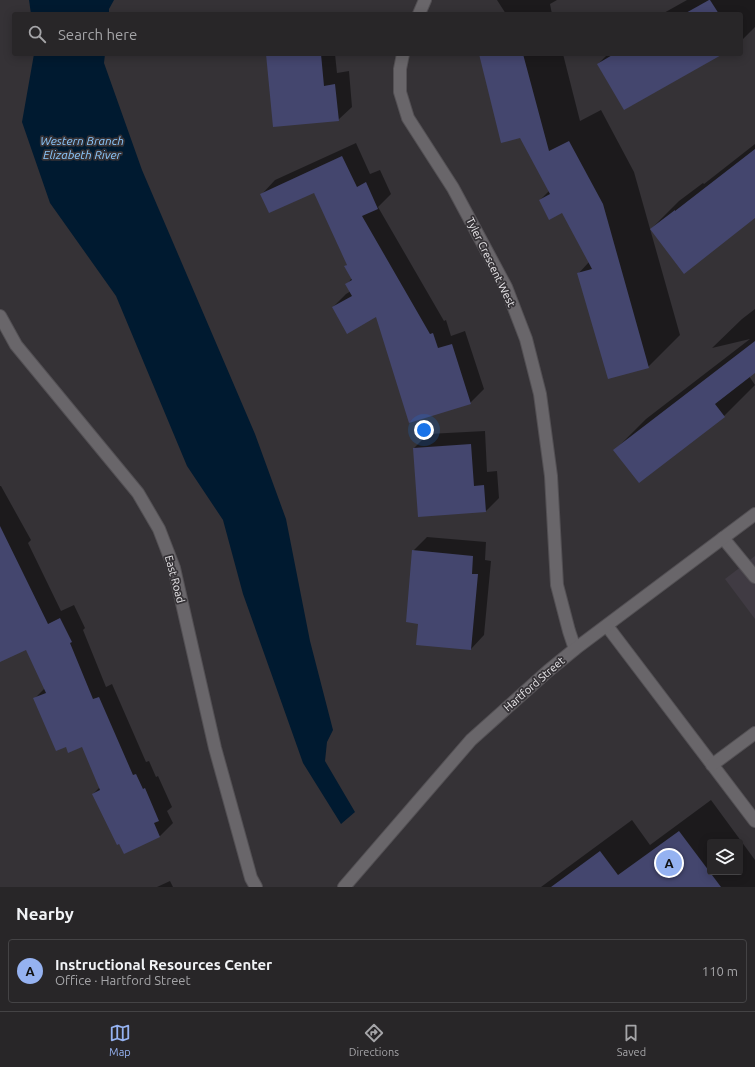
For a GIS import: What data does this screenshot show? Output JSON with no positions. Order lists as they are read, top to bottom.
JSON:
{
  "streets": {
    "street": ["Tyler Crescent West", "East Road", "Hartford Street"]
  },
  "crossings": [
    ["Tyler Crescent West", "Hartford Street"]
  ],
  "water": ["Western Branch Elizabeth River"],
  "page": {
    "search": "Search here",
    "pins": "A",
    "heading": "Nearby",
    "list": [
      {
        "mark": "A",
        "name": "Instructional Resources Center",
        "note": "Office · Hartford Street",
        "value": "110 m"
      }
    ],
    "nav": ["Map", "Directions", "Saved"]
  }
}
